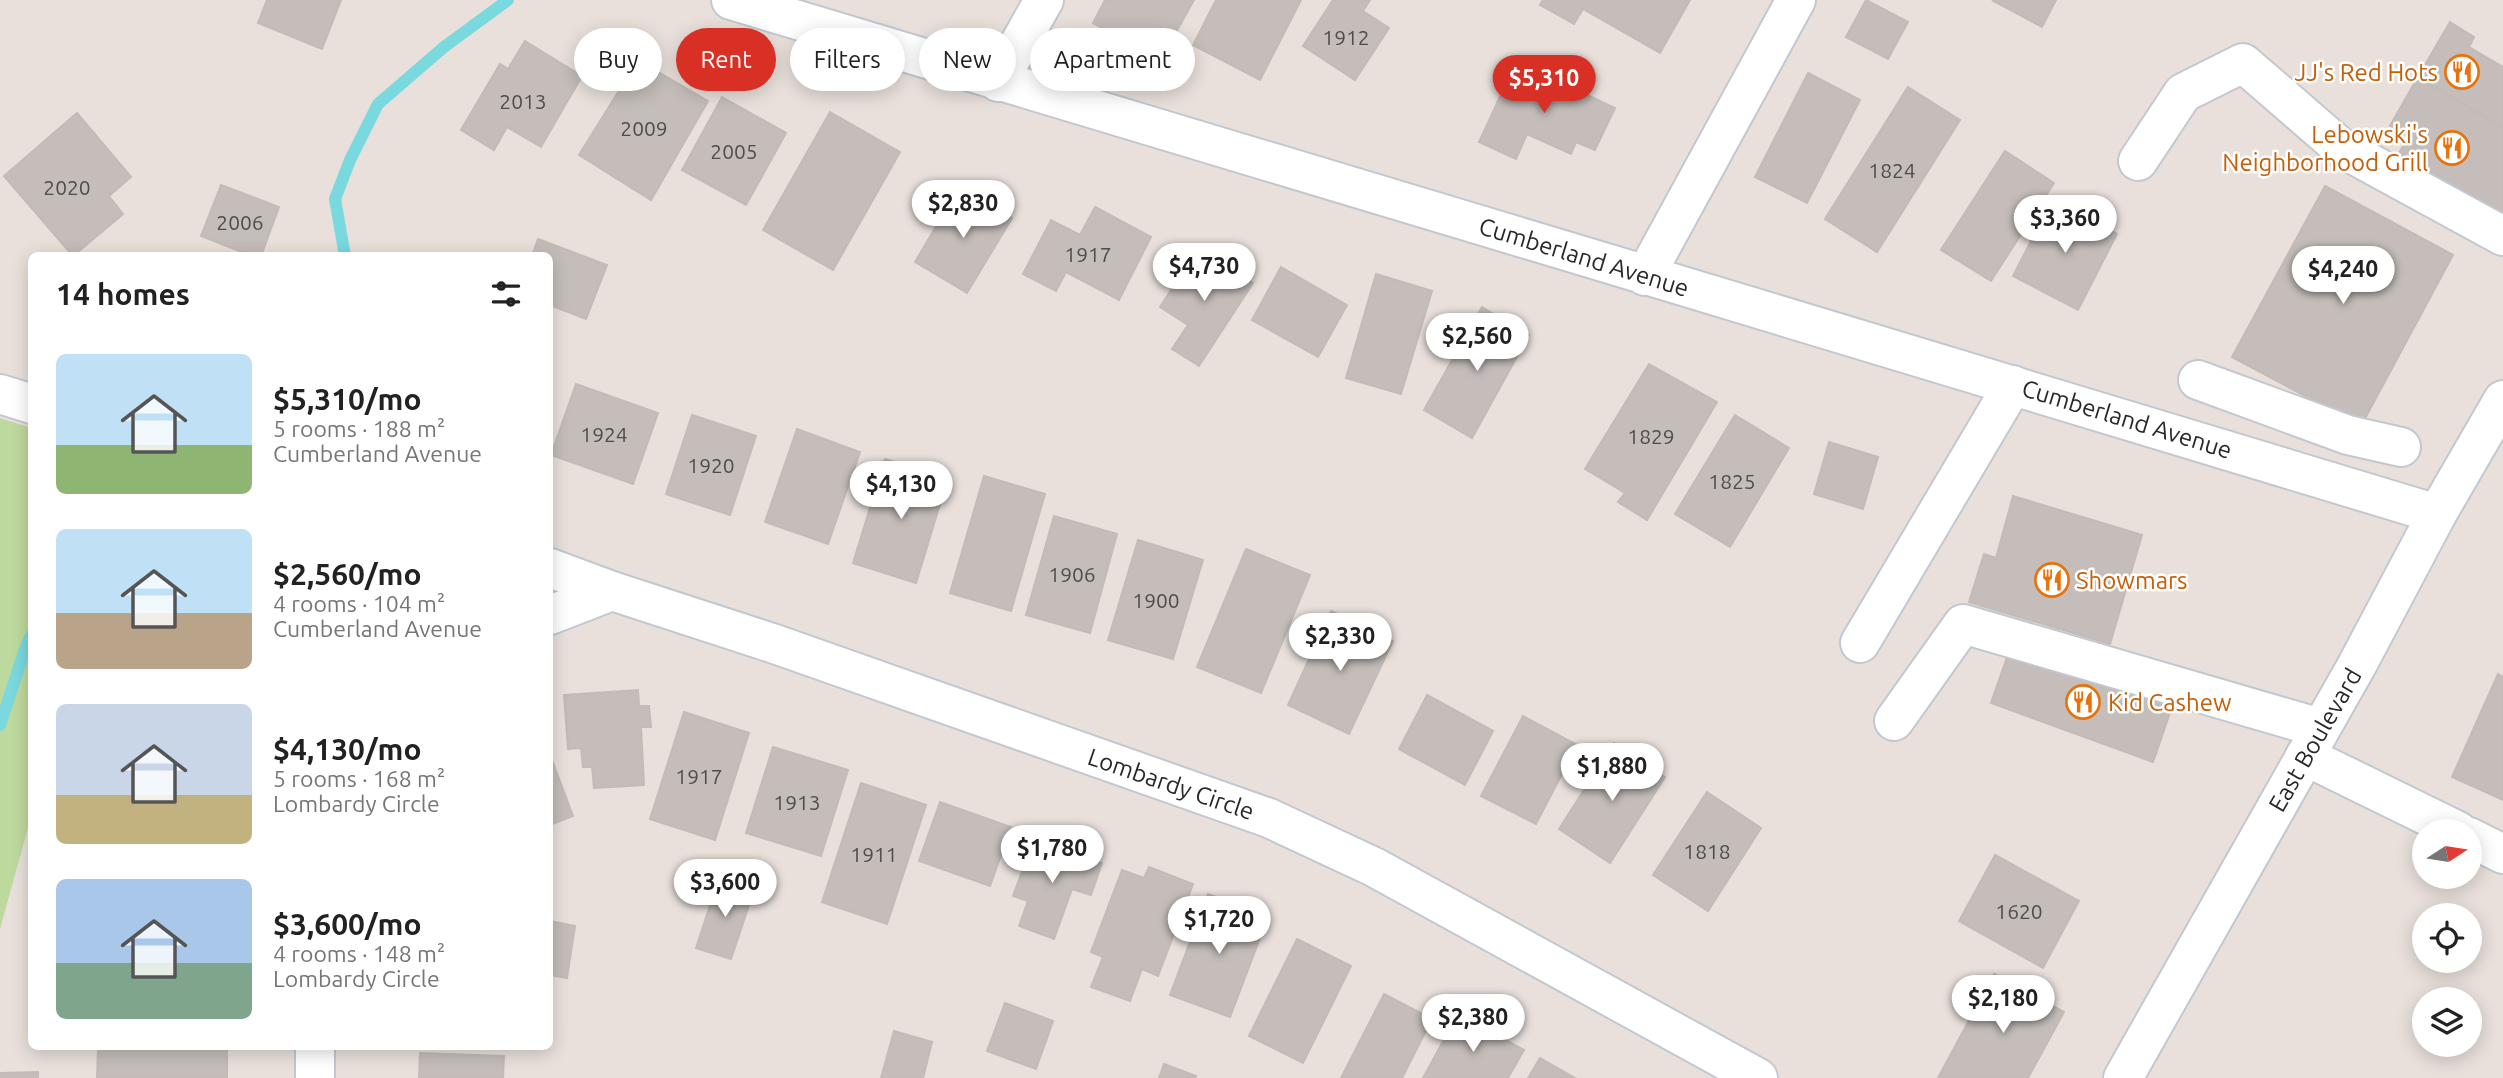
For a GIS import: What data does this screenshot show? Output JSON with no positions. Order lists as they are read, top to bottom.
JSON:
{
  "streets": {
    "street": ["Cumberland Avenue", "East Boulevard", "Lombardy Circle"]
  },
  "crossings": [
    ["Cumberland Avenue", "East Boulevard"]
  ],
  "places": {
    "restaurant": [
      "JJ's Red Hots",
      "Lebowski's Neighborhood Grill",
      "Showmars",
      "Kid Cashew"
    ]
  },
  "house_numbers": [
    "1912",
    "2013",
    "2009",
    "2005",
    "1824",
    "2020",
    "2006",
    "1917",
    "1924",
    "1829",
    "1920",
    "1825",
    "1906",
    "1900",
    "1917",
    "1913",
    "1818",
    "1911",
    "1620"
  ],
  "north": "right",
  "page": {
    "chip": [
      "Buy",
      "Rent",
      "Filters",
      "New",
      "Apartment"
    ],
    "price": [
      "$5,310",
      "$2,830",
      "$3,360",
      "$4,730",
      "$4,240",
      "$2,560",
      "$4,130",
      "$2,330",
      "$1,880",
      "$1,780",
      "$3,600",
      "$1,720",
      "$2,180",
      "$2,380"
    ],
    "heading": "14 homes",
    "list": [
      {
        "name": "$5,310/mo",
        "note": "5 rooms · 188 m² · Cumberland Avenue"
      },
      {
        "name": "$2,560/mo",
        "note": "4 rooms · 104 m² · Cumberland Avenue"
      },
      {
        "name": "$4,130/mo",
        "note": "5 rooms · 168 m² · Lombardy Circle"
      },
      {
        "name": "$3,600/mo",
        "note": "4 rooms · 148 m² · Lombardy Circle"
      }
    ]
  }
}
